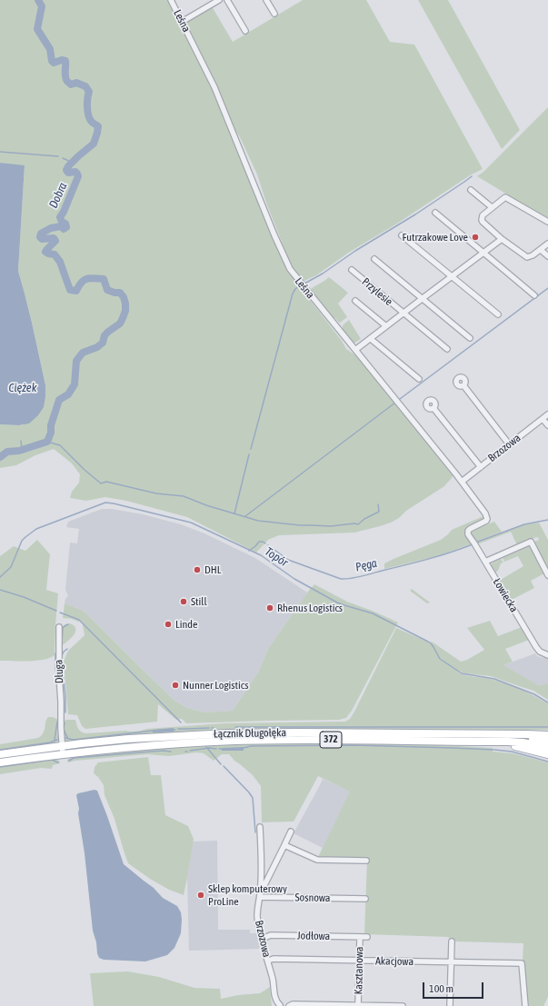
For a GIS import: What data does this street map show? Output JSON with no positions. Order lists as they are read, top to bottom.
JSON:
{
  "streets": {
    "main road": ["Łącznik Długołęka", "372"],
    "street": [
      "Leśna",
      "Przylesie",
      "Brzozowa",
      "Łowiecka",
      "Długa",
      "Sosnowa",
      "Jodłowa",
      "Akacjowa",
      "Kasztanowa"
    ]
  },
  "crossings": [
    ["Leśna", "Przylesie"],
    ["Leśna", "Brzozowa"],
    ["Leśna", "Łowiecka"],
    ["Brzozowa", "Sosnowa"],
    ["Brzozowa", "Jodłowa"],
    ["Brzozowa", "Akacjowa"],
    ["Długa", "Łącznik Długołęka"],
    ["Łącznik Długołęka", "372"],
    ["Jodłowa", "Kasztanowa"],
    ["Akacjowa", "Kasztanowa"]
  ],
  "water": [
    "Dobra",
    "Ciężek",
    "Topór",
    "Pęga"
  ],
  "places": [
    "Futrzakowe Love",
    "DHL",
    "Still",
    "Rhenus Logistics",
    "Linde",
    "Nunner Logistics",
    "Sklep komputerowy ProLine"
  ],
  "scale_bar": "100 m"
}
